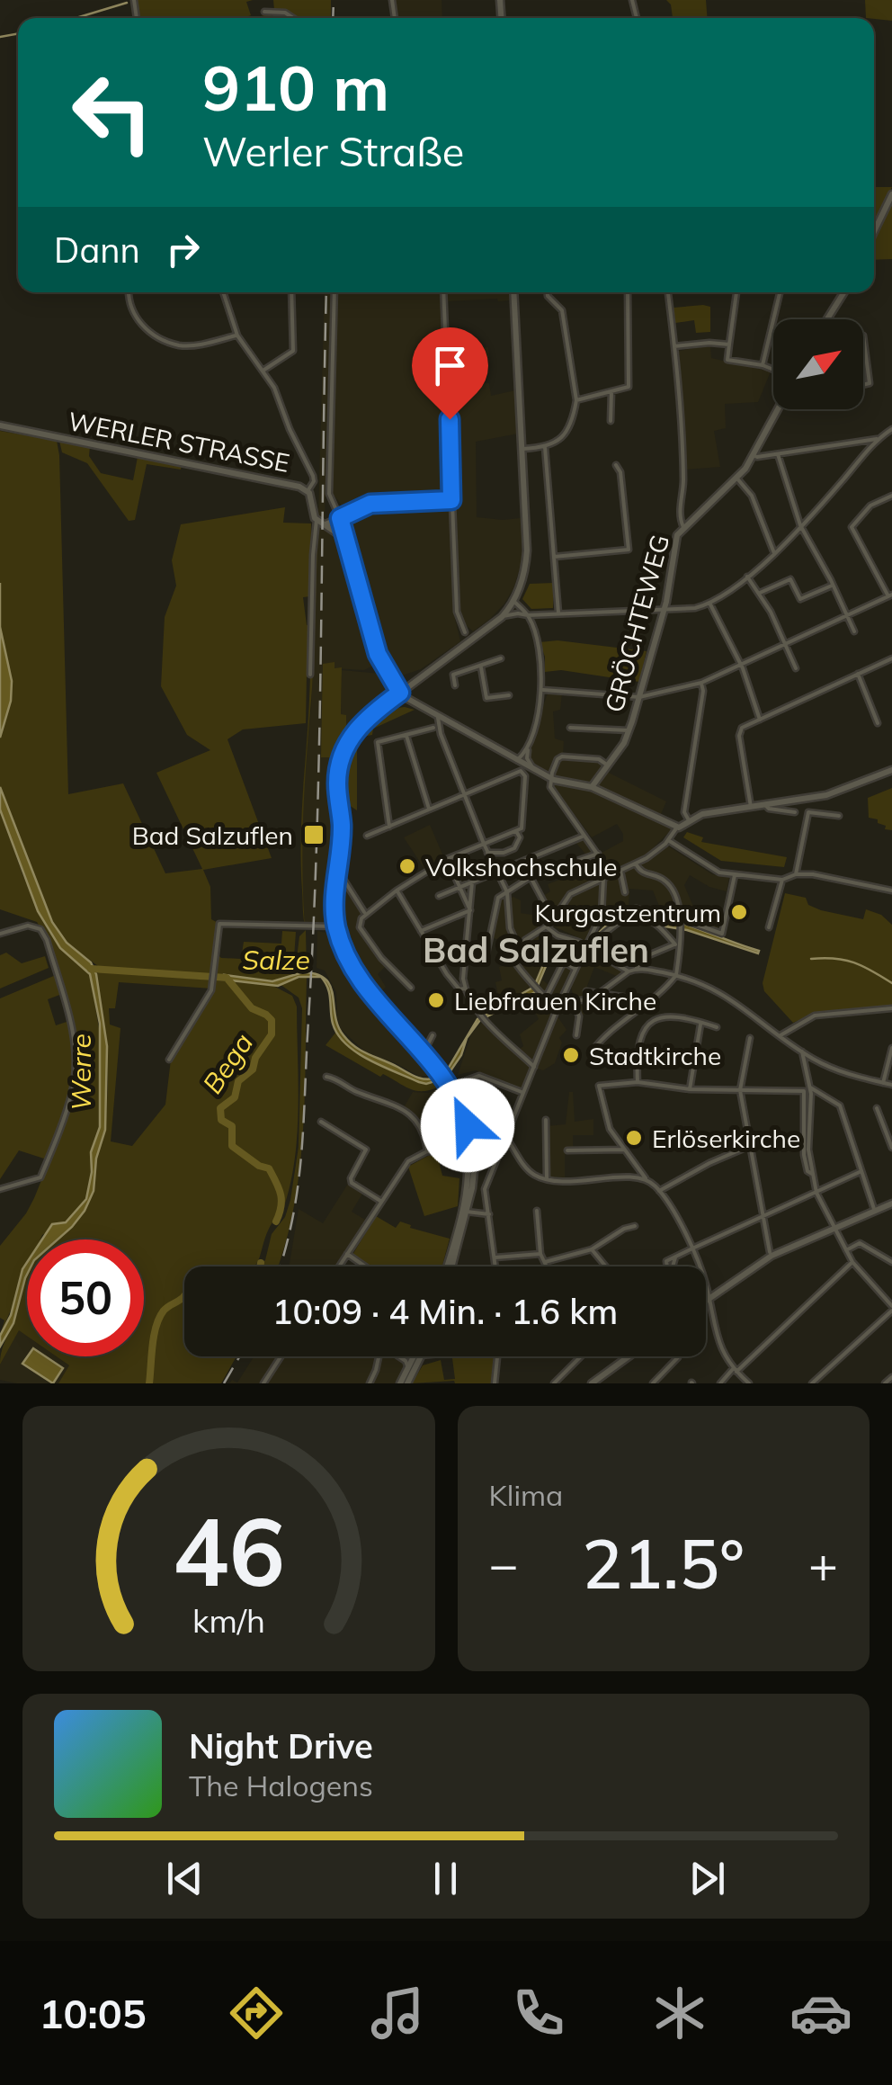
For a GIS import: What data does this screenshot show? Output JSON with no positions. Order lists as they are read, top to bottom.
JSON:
{
  "streets": {
    "main road": ["WERLER STRASSE", "GRÖCHTEWEG"]
  },
  "districts": ["Bad Salzuflen"],
  "water": ["Salze", "Bega", "Werre"],
  "places": {
    "transit": ["Bad Salzuflen"],
    "other": [
      "Volkshochschule",
      "Kurgastzentrum",
      "Liebfrauen Kirche",
      "Stadtkirche",
      "Erlöserkirche"
    ]
  },
  "north": "top right",
  "page": {
    "turn": ["910 m", "Werler Straße"],
    "then": "Dann",
    "limit": "50",
    "trip": "10:09 · 4 Min. · 1.6 km",
    "tile": "Klima",
    "heat": ["−", "21.5°", "+"],
    "song": ["Night Drive", "The Halogens"],
    "tabs": "10:05",
    "gauge": ["46", "km/h"]
  }
}
